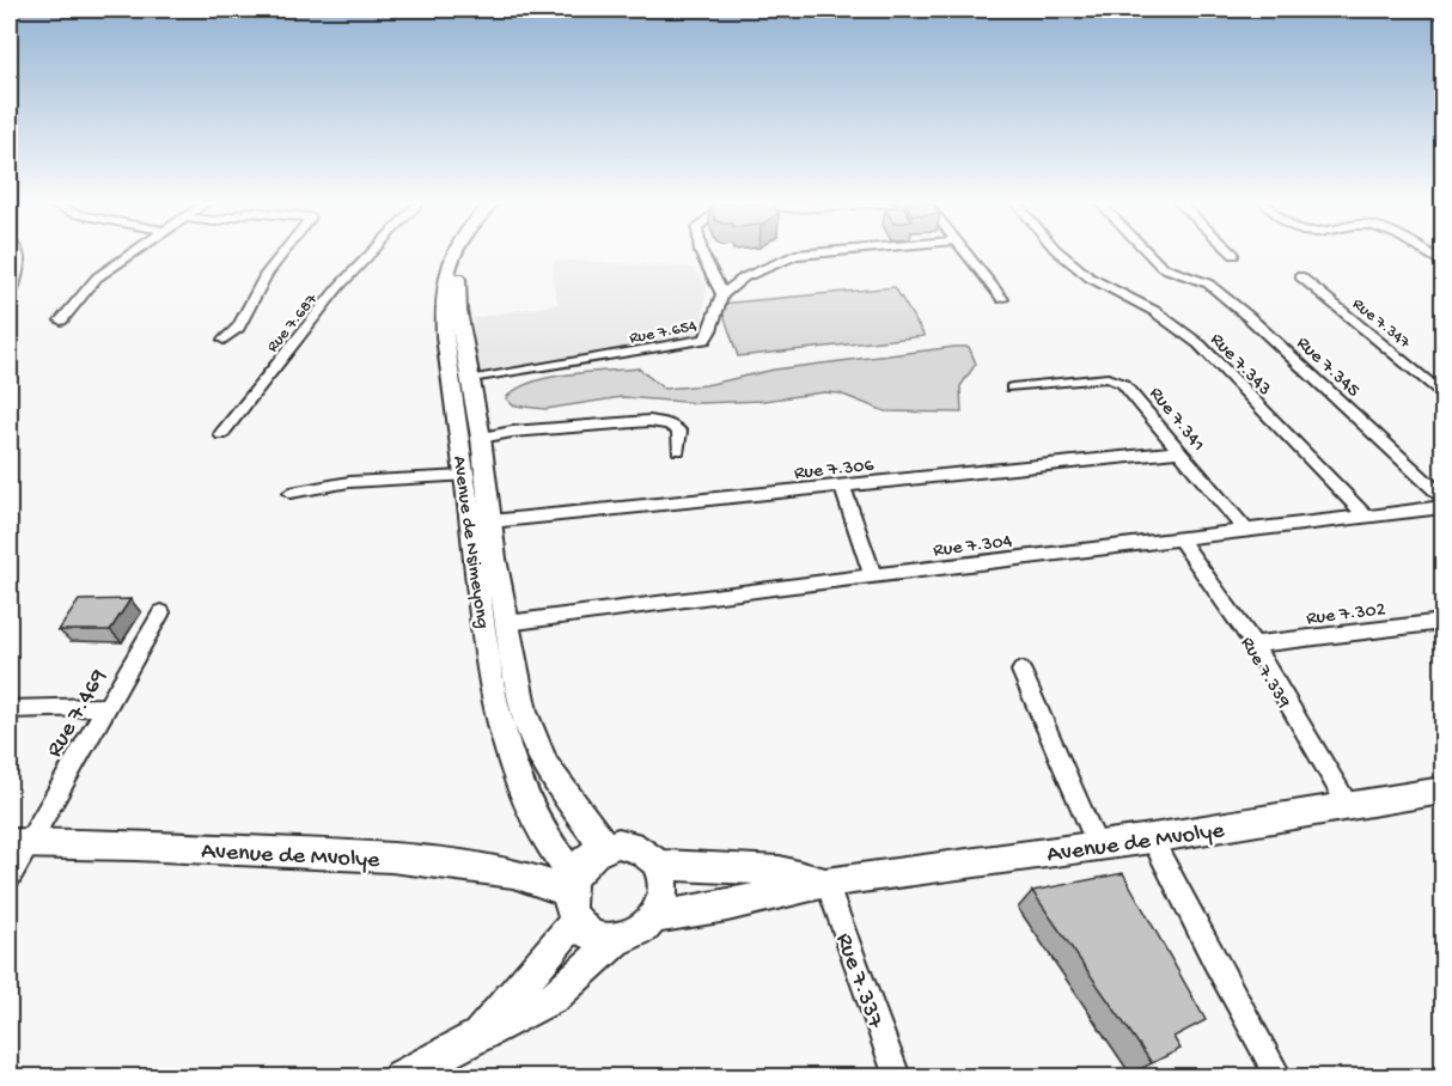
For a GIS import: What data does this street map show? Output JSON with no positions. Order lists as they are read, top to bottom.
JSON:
{
  "streets": {
    "main road": ["Avenue de Nsimeyong", "Avenue de Mvolye"],
    "street": [
      "Rue 7.687",
      "Rue 7.347",
      "Rue 7.654",
      "Rue 7.343",
      "Rue 7.345",
      "Rue 7.341",
      "Rue 7.306",
      "Rue 7.304",
      "Rue 7.302",
      "Rue 7.339",
      "Rue 7.469",
      "Rue 7.337"
    ]
  },
  "crossings": [
    ["Rue 7.654", "Avenue de Nsimeyong"],
    ["Rue 7.343", "Rue 7.304"],
    ["Rue 7.341", "Rue 7.306"],
    ["Rue 7.341", "Rue 7.304"],
    ["Rue 7.306", "Avenue de Nsimeyong"],
    ["Avenue de Nsimeyong", "Rue 7.304"],
    ["Avenue de Nsimeyong", "Avenue de Mvolye"],
    ["Rue 7.304", "Rue 7.339"],
    ["Rue 7.302", "Rue 7.339"],
    ["Rue 7.339", "Avenue de Mvolye"],
    ["Rue 7.469", "Avenue de Mvolye"],
    ["Avenue de Mvolye", "Rue 7.337"]
  ]
}
